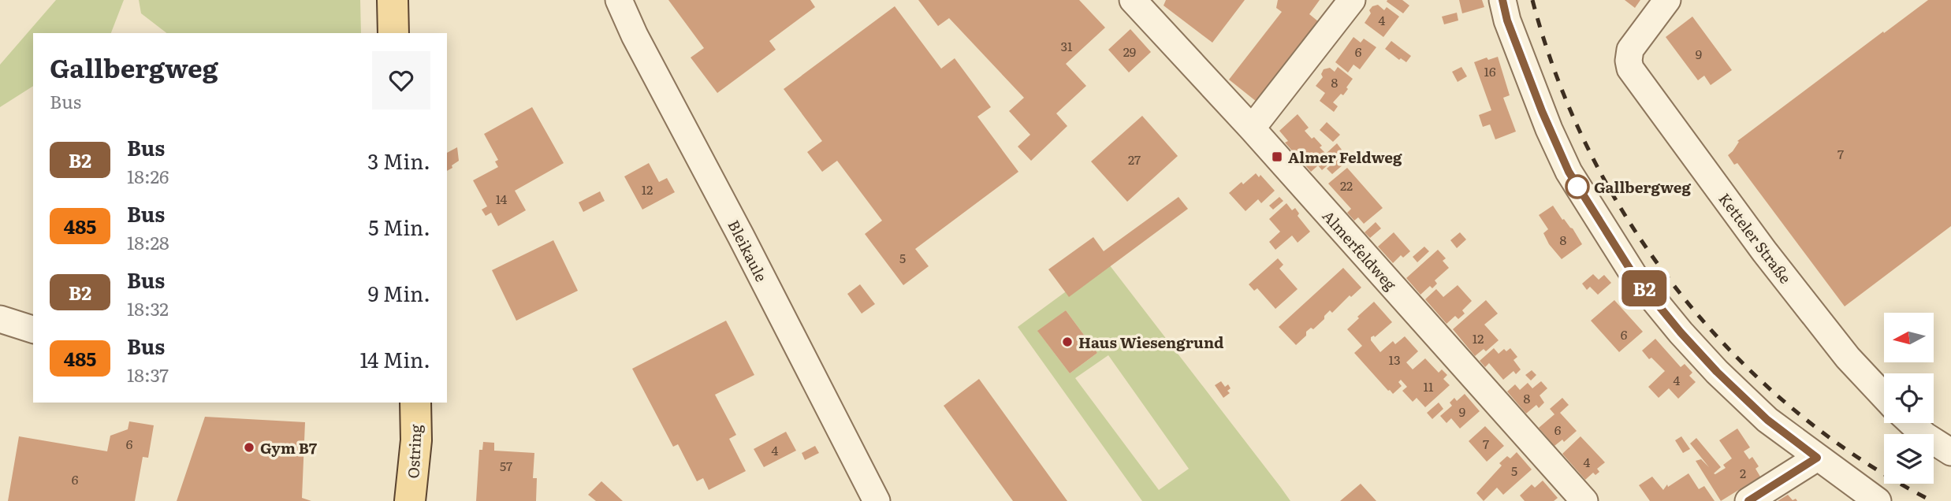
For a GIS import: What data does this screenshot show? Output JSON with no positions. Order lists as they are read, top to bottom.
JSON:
{
  "streets": {
    "main road": ["Ostring"],
    "street": ["Ketteler Straße", "Almerfeldweg", "Bleikaule"]
  },
  "places": {
    "transit": ["Almer Feldweg"],
    "other": ["Gallbergweg", "Haus Wiesengrund", "Gym B7"]
  },
  "lines": ["bus line B2"],
  "house_numbers": [
    "4",
    "31",
    "29",
    "6",
    "9",
    "16",
    "8",
    "7",
    "27",
    "22",
    "12",
    "14",
    "8",
    "5",
    "6",
    "12",
    "13",
    "4",
    "11",
    "8",
    "9",
    "6",
    "6",
    "7",
    "4",
    "4",
    "57",
    "5",
    "2",
    "6"
  ],
  "north": "left",
  "page": {
    "on_map": "B2",
    "heading": ["Gallbergweg", "Bus"],
    "list": [
      {
        "mark": "B2",
        "name": "Bus",
        "note": "18:26",
        "value": "3 Min."
      },
      {
        "mark": "485",
        "name": "Bus",
        "note": "18:28",
        "value": "5 Min."
      },
      {
        "mark": "B2",
        "name": "Bus",
        "note": "18:32",
        "value": "9 Min."
      },
      {
        "mark": "485",
        "name": "Bus",
        "note": "18:37",
        "value": "14 Min."
      }
    ]
  }
}
